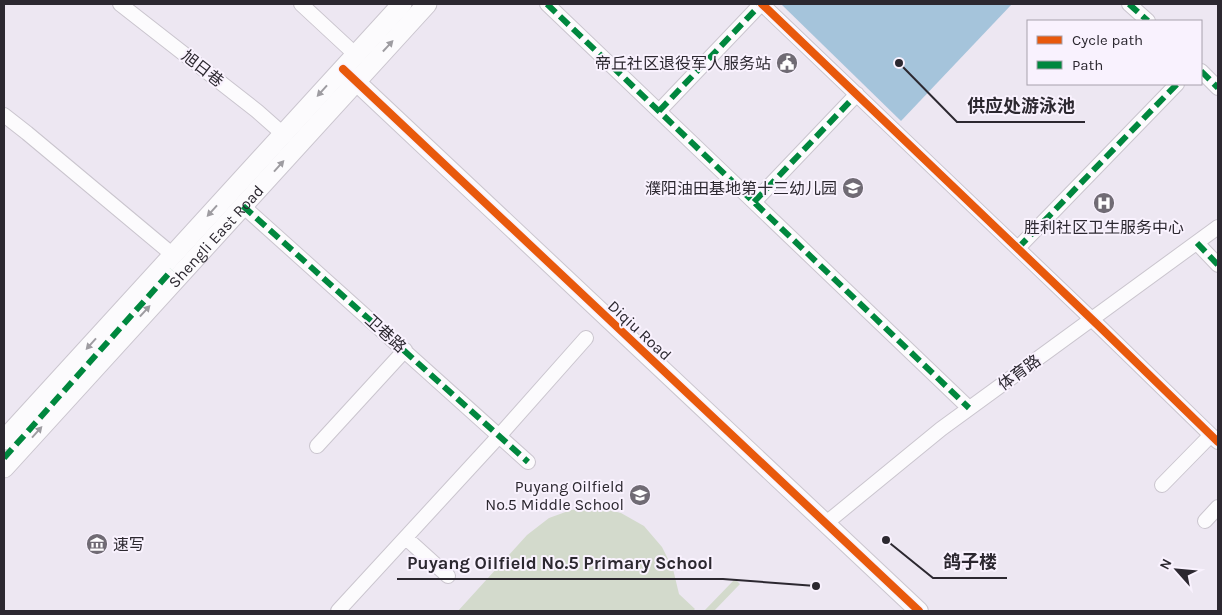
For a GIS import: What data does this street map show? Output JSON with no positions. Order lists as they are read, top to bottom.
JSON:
{
  "streets": {
    "main road": ["Shengli East Road"],
    "street": [
      "旭日巷",
      "Diqiu Road",
      "卫巷路",
      "体育路"
    ]
  },
  "crossings": [
    ["旭日巷", "Shengli East Road"],
    ["Shengli East Road", "Diqiu Road"],
    ["Shengli East Road", "卫巷路"],
    ["Diqiu Road", "体育路"]
  ],
  "places": {
    "public building": ["帝丘社区退役军人服务站"],
    "other": ["供应处游泳池", "鸽子楼", "Puyang Oilfield No.5 Primary School"],
    "school or university": ["濮阳油田基地第十三幼儿园", "Puyang Oilfield No.5 Middle School"],
    "hospital": ["胜利社区卫生服务中心"],
    "museum": ["速写"]
  },
  "legend": ["Cycle path", "Path"],
  "north": "top left"
}
